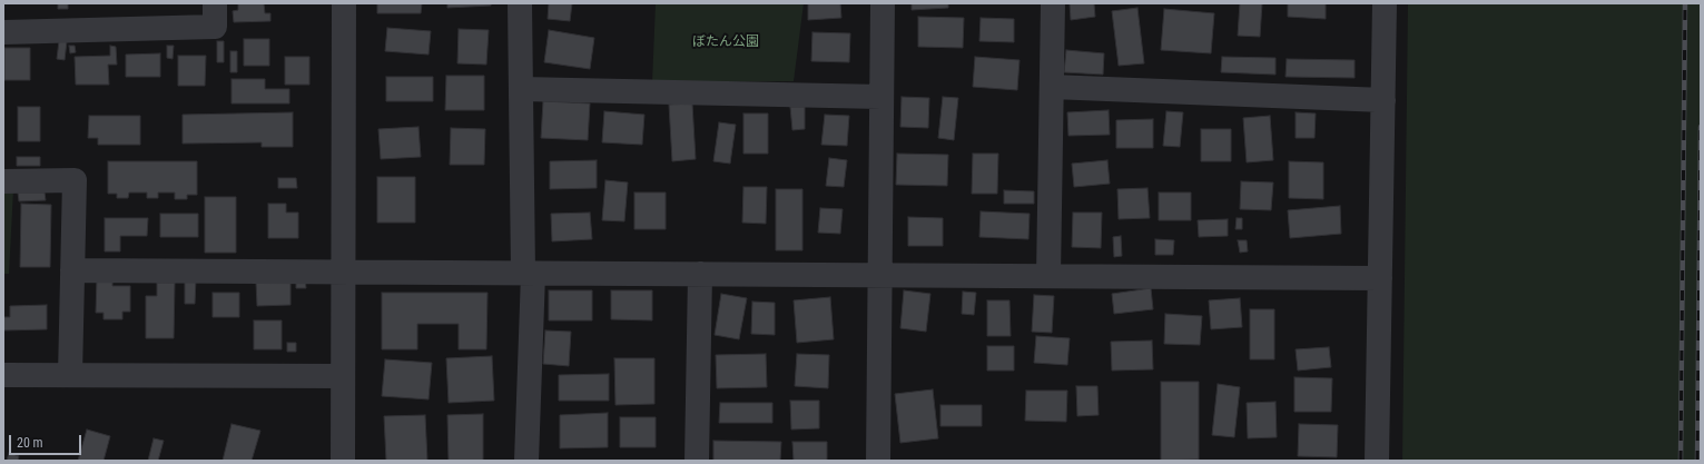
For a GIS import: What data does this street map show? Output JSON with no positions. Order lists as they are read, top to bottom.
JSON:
{
  "parks": ["ぼたん公園"],
  "scale_bar": "20 m"
}
